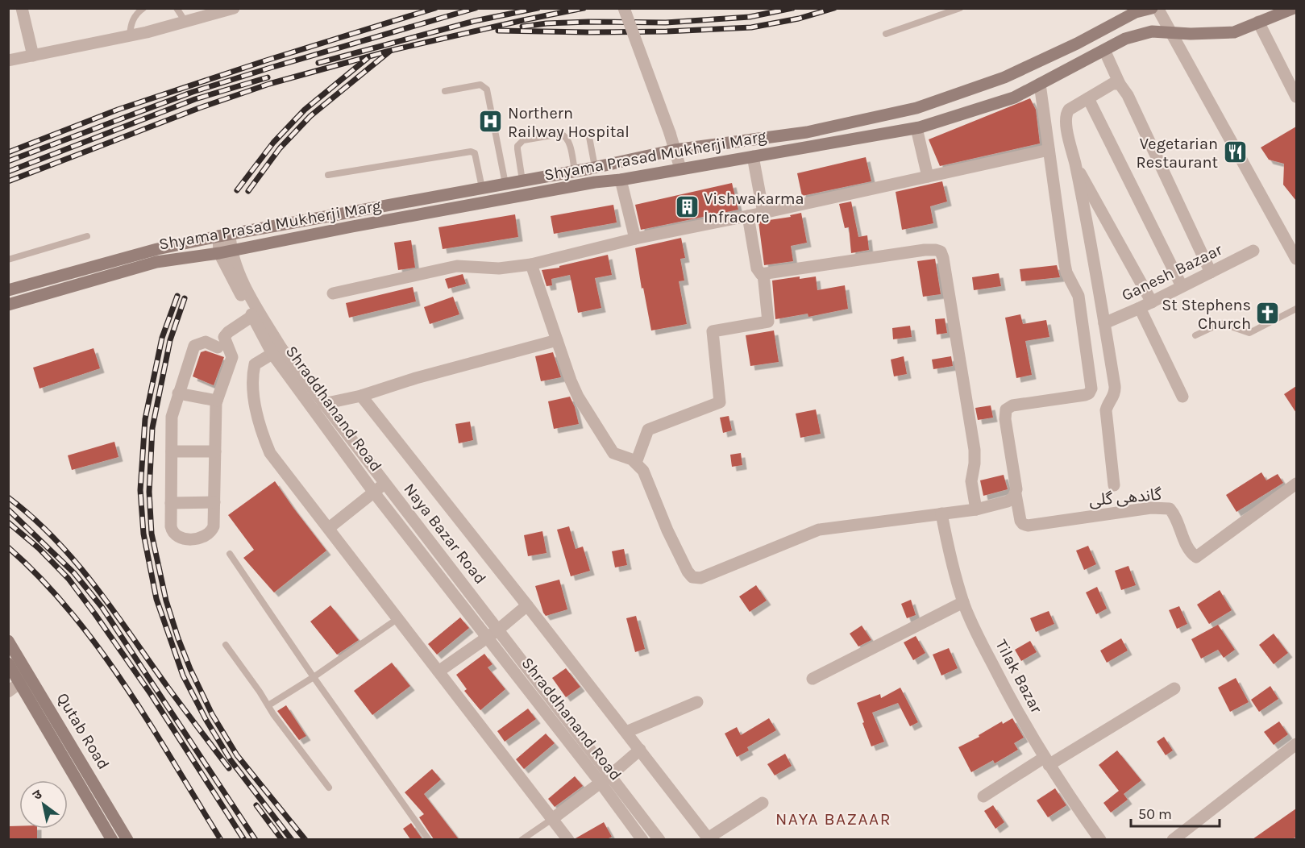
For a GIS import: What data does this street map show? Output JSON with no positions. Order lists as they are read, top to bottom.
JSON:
{
  "streets": {
    "main road": ["Shyama Prasad Mukherji Marg", "Qutab Road"],
    "street": [
      "Ganesh Bazaar",
      "Shraddhanand Road",
      "گاندھی گلی",
      "Naya Bazar Road",
      "Tilak Bazar"
    ]
  },
  "crossings": [
    ["Shyama Prasad Mukherji Marg", "Shraddhanand Road"],
    ["Shyama Prasad Mukherji Marg", "Naya Bazar Road"],
    ["Shraddhanand Road", "Naya Bazar Road"]
  ],
  "districts": ["NAYA BAZAAR"],
  "places": {
    "hospital": ["Northern Railway Hospital"],
    "restaurant": ["Vegetarian Restaurant"],
    "building": ["Vishwakarma Infracore"],
    "church": ["St Stephens Church"]
  },
  "scale_bar": "50 m",
  "north": "top left"
}
